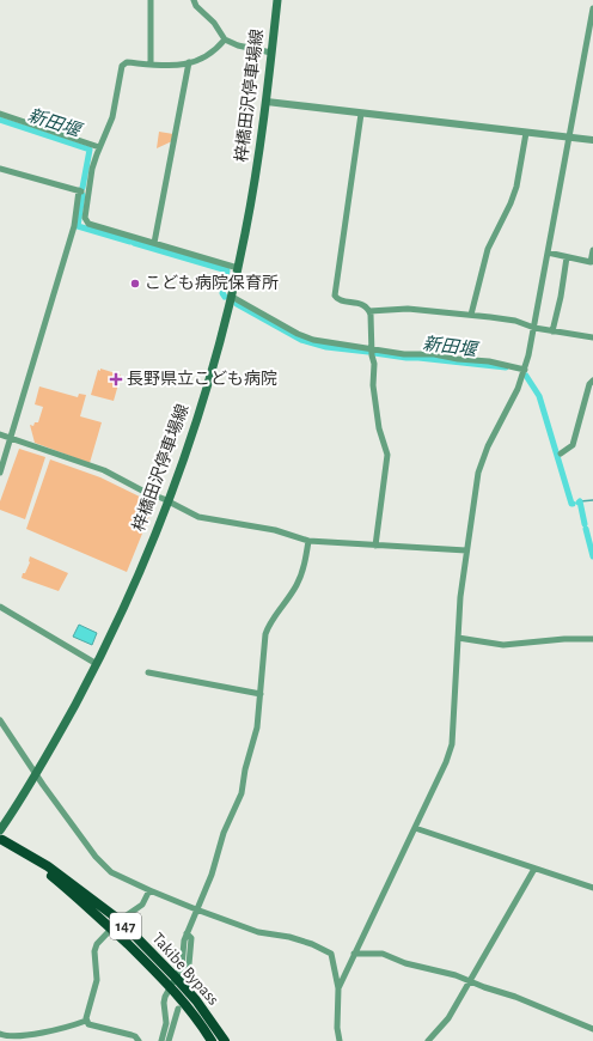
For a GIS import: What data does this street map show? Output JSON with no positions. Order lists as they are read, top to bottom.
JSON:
{
  "streets": {
    "highway": ["147", "Takibe Bypass"],
    "main road": ["梓橋田沢停車場線"]
  },
  "crossings": [
    ["梓橋田沢停車場線", "Takibe Bypass"]
  ],
  "water": ["新田堰"],
  "places": {
    "other": ["こども病院保育所"],
    "health": ["長野県立こども病院"]
  }
}
